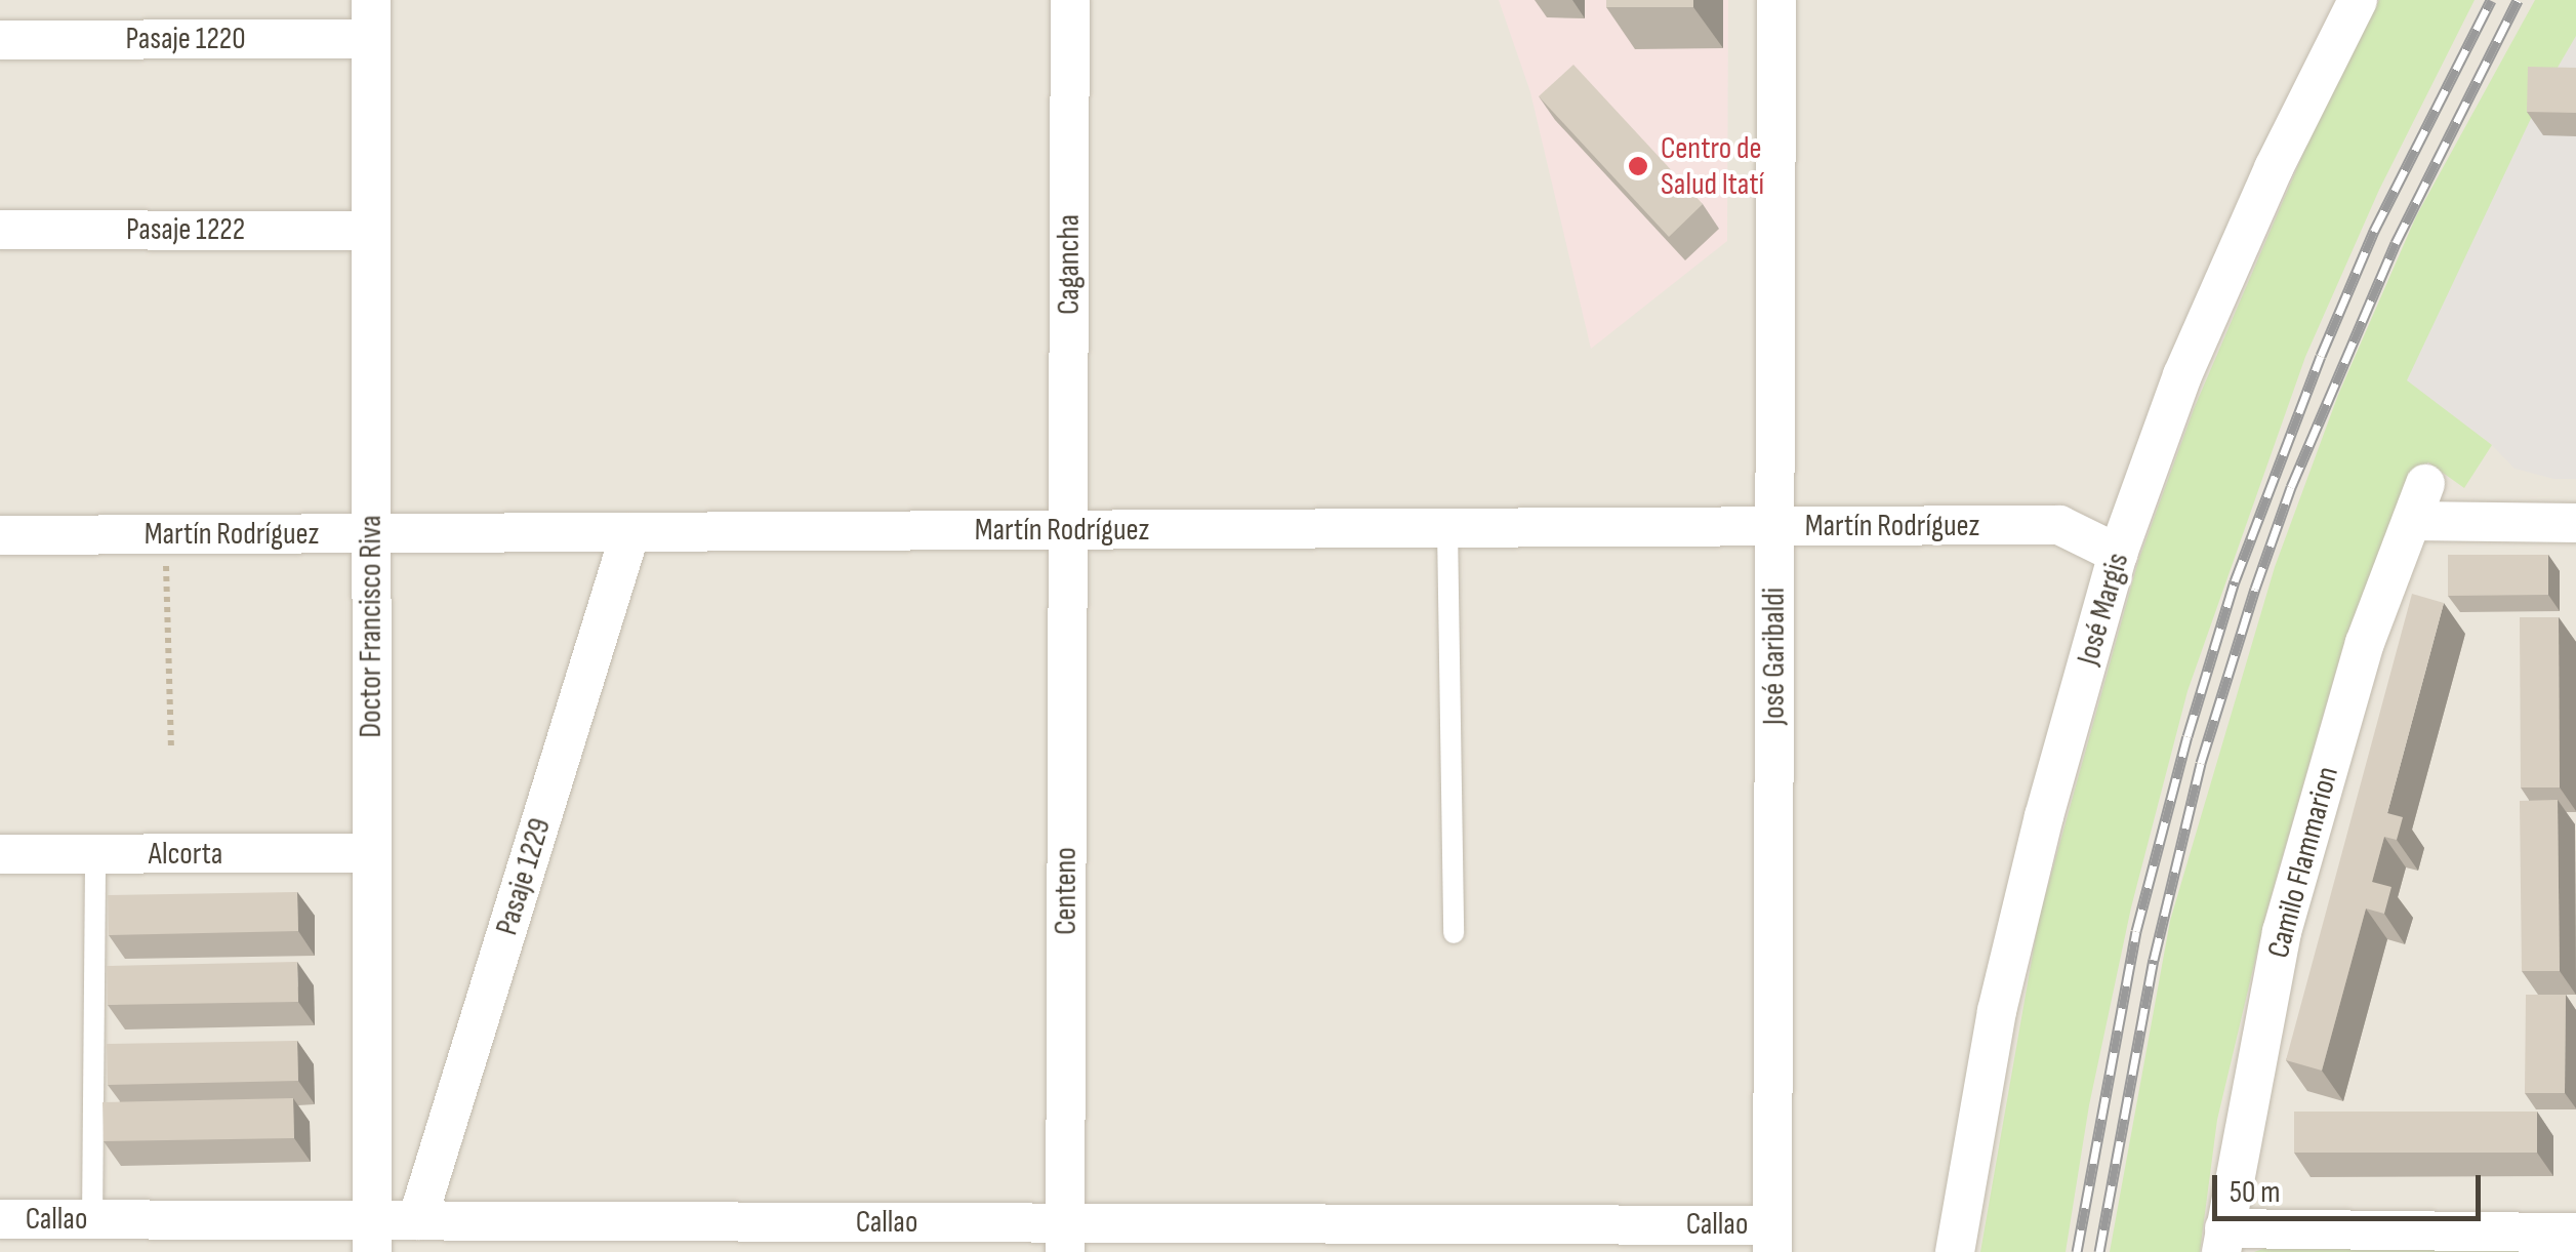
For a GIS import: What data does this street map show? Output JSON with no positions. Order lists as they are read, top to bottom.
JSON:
{
  "streets": {
    "street": [
      "Pasaje 1220",
      "Pasaje 1222",
      "Cagancha",
      "Martín Rodríguez",
      "José Margis",
      "Doctor Francisco Riva",
      "José Garibaldi",
      "Alcorta",
      "Camilo Flammarion",
      "Pasaje 1229",
      "Centeno",
      "Callao"
    ]
  },
  "crossings": [
    ["Pasaje 1220", "Doctor Francisco Riva"],
    ["Pasaje 1222", "Doctor Francisco Riva"],
    ["Cagancha", "Martín Rodríguez"],
    ["Cagancha", "Centeno"],
    ["Martín Rodríguez", "José Margis"],
    ["Martín Rodríguez", "Doctor Francisco Riva"],
    ["Martín Rodríguez", "José Garibaldi"],
    ["Martín Rodríguez", "Pasaje 1229"],
    ["Martín Rodríguez", "Centeno"],
    ["Doctor Francisco Riva", "Alcorta"],
    ["Doctor Francisco Riva", "Callao"],
    ["José Garibaldi", "Callao"],
    ["Pasaje 1229", "Callao"],
    ["Centeno", "Callao"]
  ],
  "places": ["Centro de Salud Itatí"],
  "scale_bar": "50 m"
}
